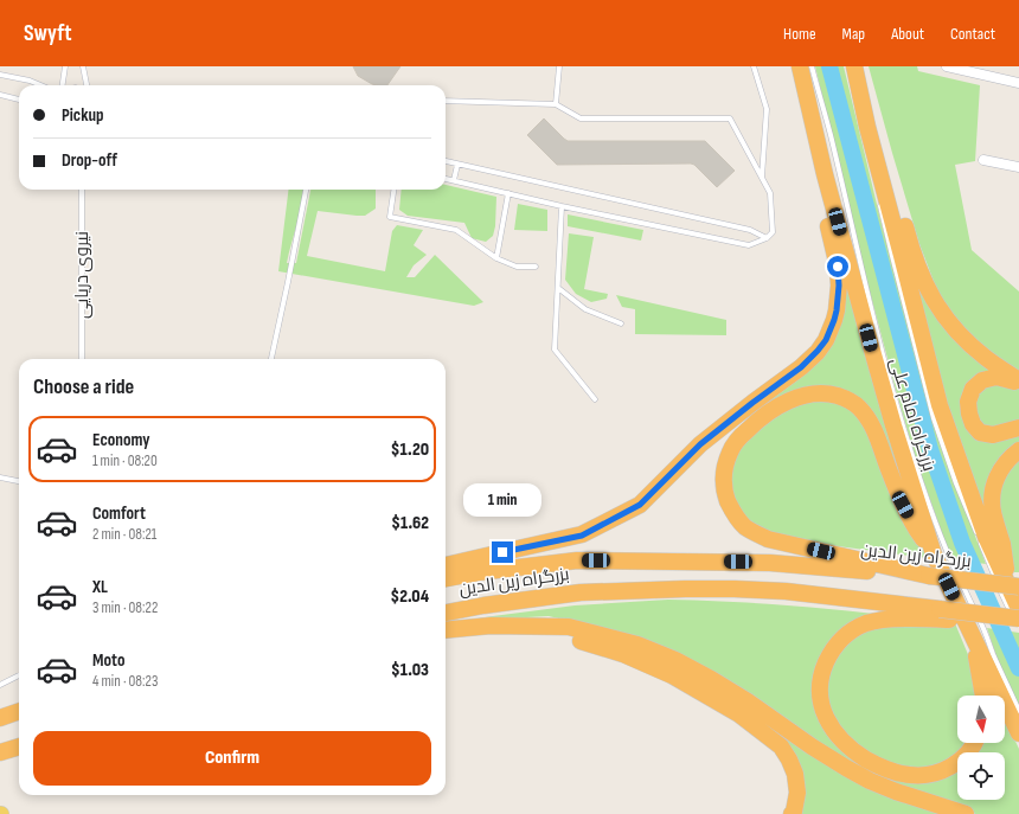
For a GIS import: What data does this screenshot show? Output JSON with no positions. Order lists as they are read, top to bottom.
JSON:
{
  "streets": {
    "highway": ["بزرگراه امام علی", "بزرگراه زین الدین"],
    "lane": ["نیروی دریایی"]
  },
  "crossings": [
    ["بزرگراه امام علی", "بزرگراه زین الدین"]
  ],
  "north": "bottom",
  "page": {
    "header": "Swyft",
    "nav": [
      "Home",
      "Map",
      "About",
      "Contact"
    ],
    "banner": ["Pickup", "Drop-off"],
    "heading": "Choose a ride",
    "list": [
      {
        "name": "Economy",
        "note": "1 min · 08:20",
        "value": "$1.20"
      },
      {
        "name": "Comfort",
        "note": "2 min · 08:21",
        "value": "$1.62"
      },
      {
        "name": "XL",
        "note": "3 min · 08:22",
        "value": "$2.04"
      },
      {
        "name": "Moto",
        "note": "4 min · 08:23",
        "value": "$1.03"
      }
    ],
    "bubble": "1 min",
    "buttons": "Confirm"
  }
}
